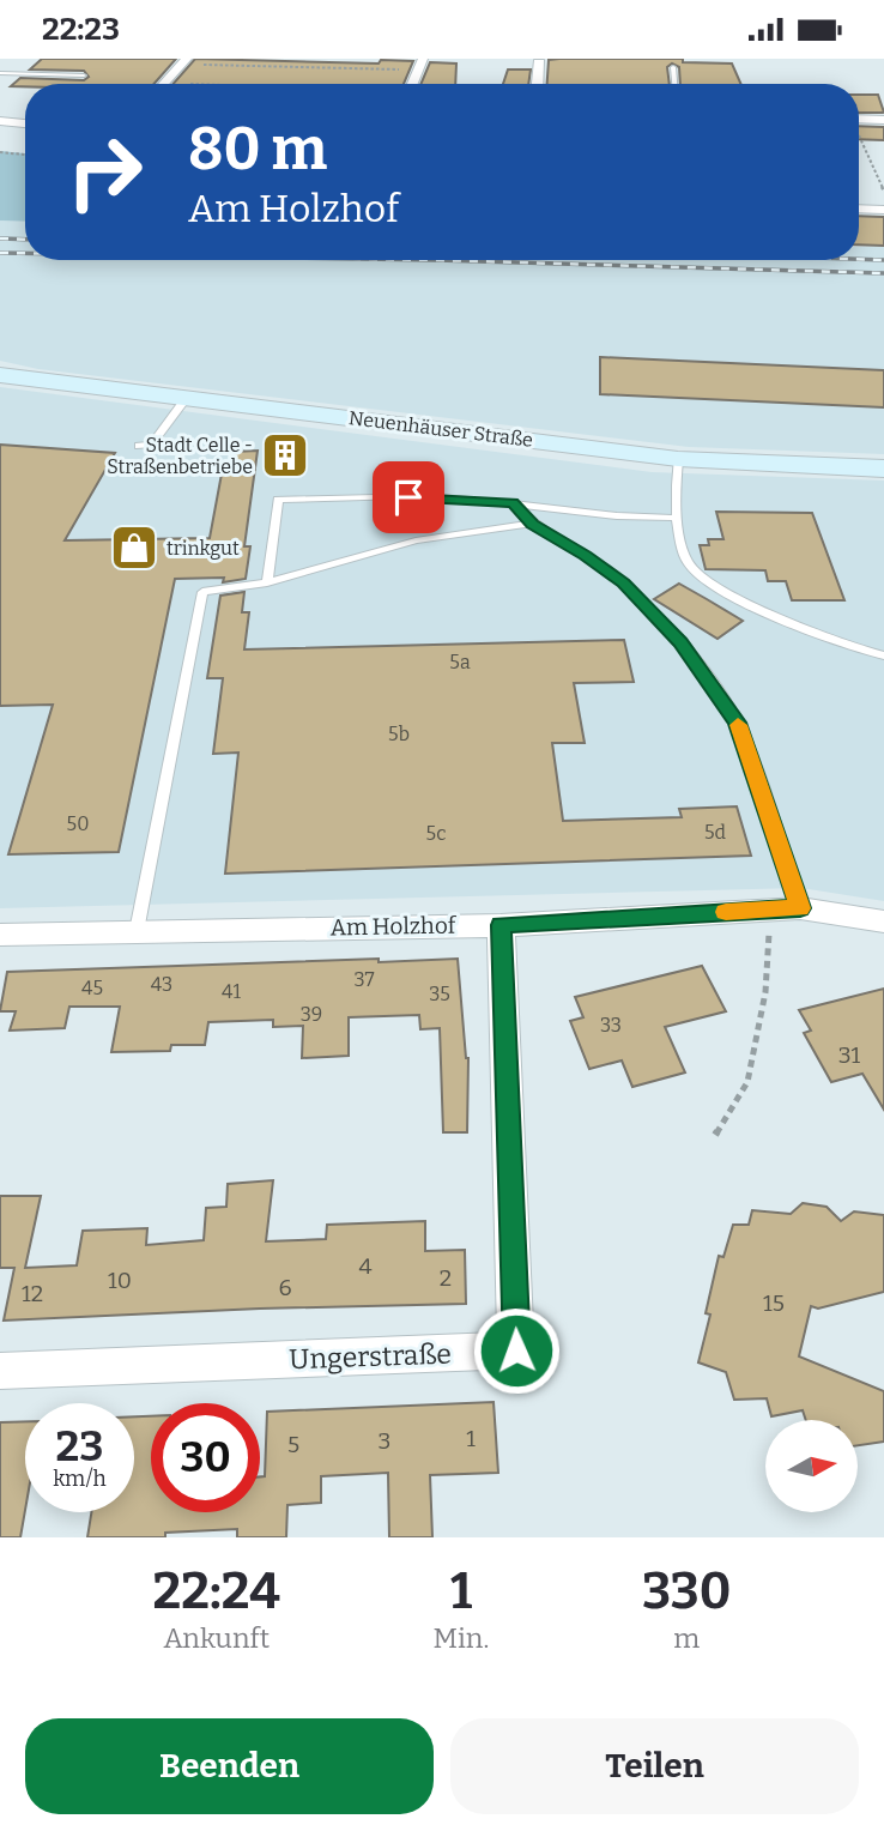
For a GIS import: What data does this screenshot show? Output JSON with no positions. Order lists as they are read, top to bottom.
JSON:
{
  "streets": {
    "street": ["Neuenhäuser Straße", "Am Holzhof", "Ungerstraße"]
  },
  "crossings": [
    ["Am Holzhof", "Ungerstraße"]
  ],
  "places": {
    "building": ["Stadt Celle - Straßenbetriebe"],
    "shop": ["trinkgut"]
  },
  "house_numbers": [
    "5a",
    "5b",
    "50",
    "5d",
    "5c",
    "37",
    "43",
    "45",
    "41",
    "35",
    "39",
    "33",
    "31",
    "4",
    "2",
    "10",
    "6",
    "12",
    "15",
    "1",
    "3",
    "5"
  ],
  "north": "right",
  "page": {
    "status": "22:23",
    "turn": ["80 m", "Am Holzhof"],
    "speed": "23 km/h",
    "limit": "30",
    "eta": [
      "22:24",
      "Ankunft",
      "1",
      "Min.",
      "330",
      "m"
    ],
    "buttons": ["Beenden", "Teilen"]
  }
}
